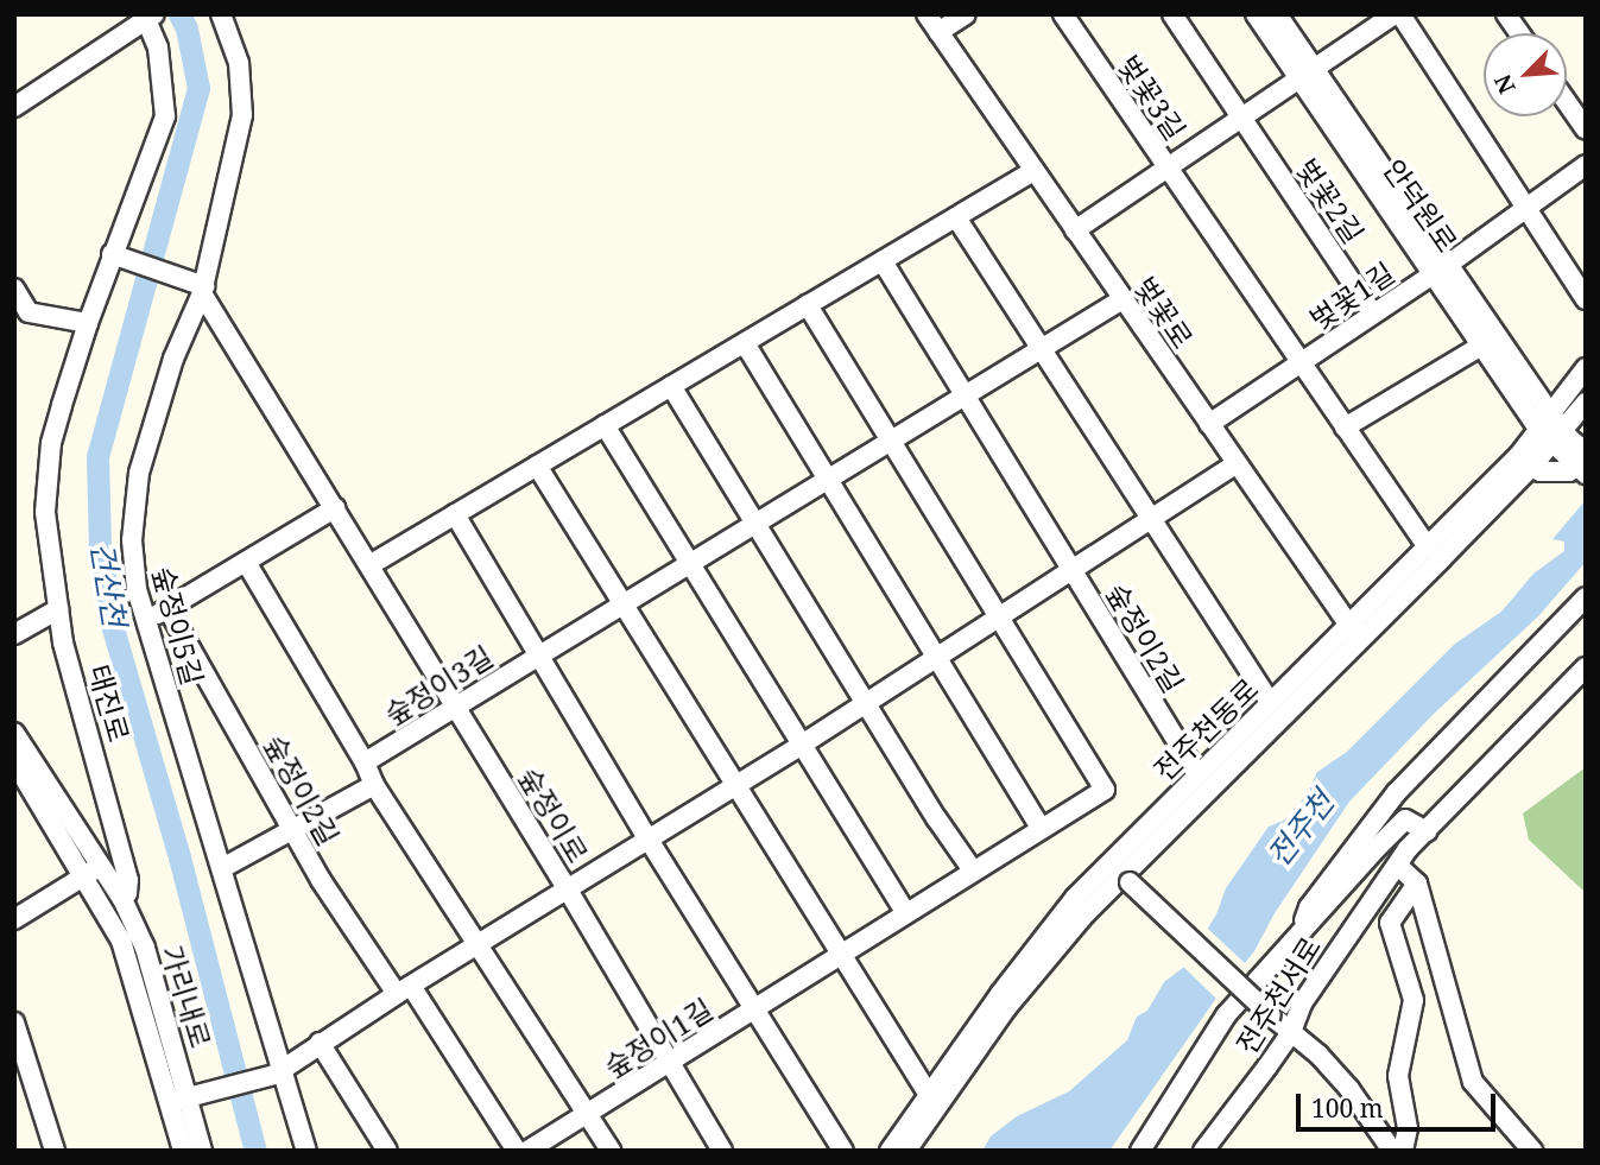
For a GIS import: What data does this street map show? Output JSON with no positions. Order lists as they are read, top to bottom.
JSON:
{
  "streets": {
    "street": [
      "벚꽃3길",
      "벚꽃2길",
      "안덕원로",
      "벚꽃1길",
      "벚꽃로",
      "숲정이5길",
      "숲정이2길",
      "숲정이3길",
      "태진로",
      "전주천동로",
      "숲정이로",
      "전주천서로",
      "가리내로",
      "숲정이1길"
    ]
  },
  "crossings": [
    ["벚꽃2길", "벚꽃1길"],
    ["안덕원로", "벚꽃1길"],
    ["안덕원로", "전주천동로"],
    ["벚꽃1길", "벚꽃로"],
    ["벚꽃1길", "전주천동로"],
    ["벚꽃로", "숲정이2길"],
    ["벚꽃로", "숲정이3길"],
    ["벚꽃로", "전주천동로"],
    ["숲정이5길", "숲정이2길"],
    ["숲정이5길", "숲정이로"],
    ["숲정이2길", "숲정이3길"],
    ["숲정이2길", "전주천동로"],
    ["숲정이2길", "숲정이로"],
    ["숲정이2길", "가리내로"],
    ["숲정이2길", "숲정이1길"],
    ["숲정이3길", "숲정이로"],
    ["숲정이3길", "숲정이1길"],
    ["태진로", "가리내로"],
    ["숲정이로", "숲정이1길"]
  ],
  "water": ["건산천", "전주천"],
  "scale_bar": "100 m",
  "north": "bottom left"
}
